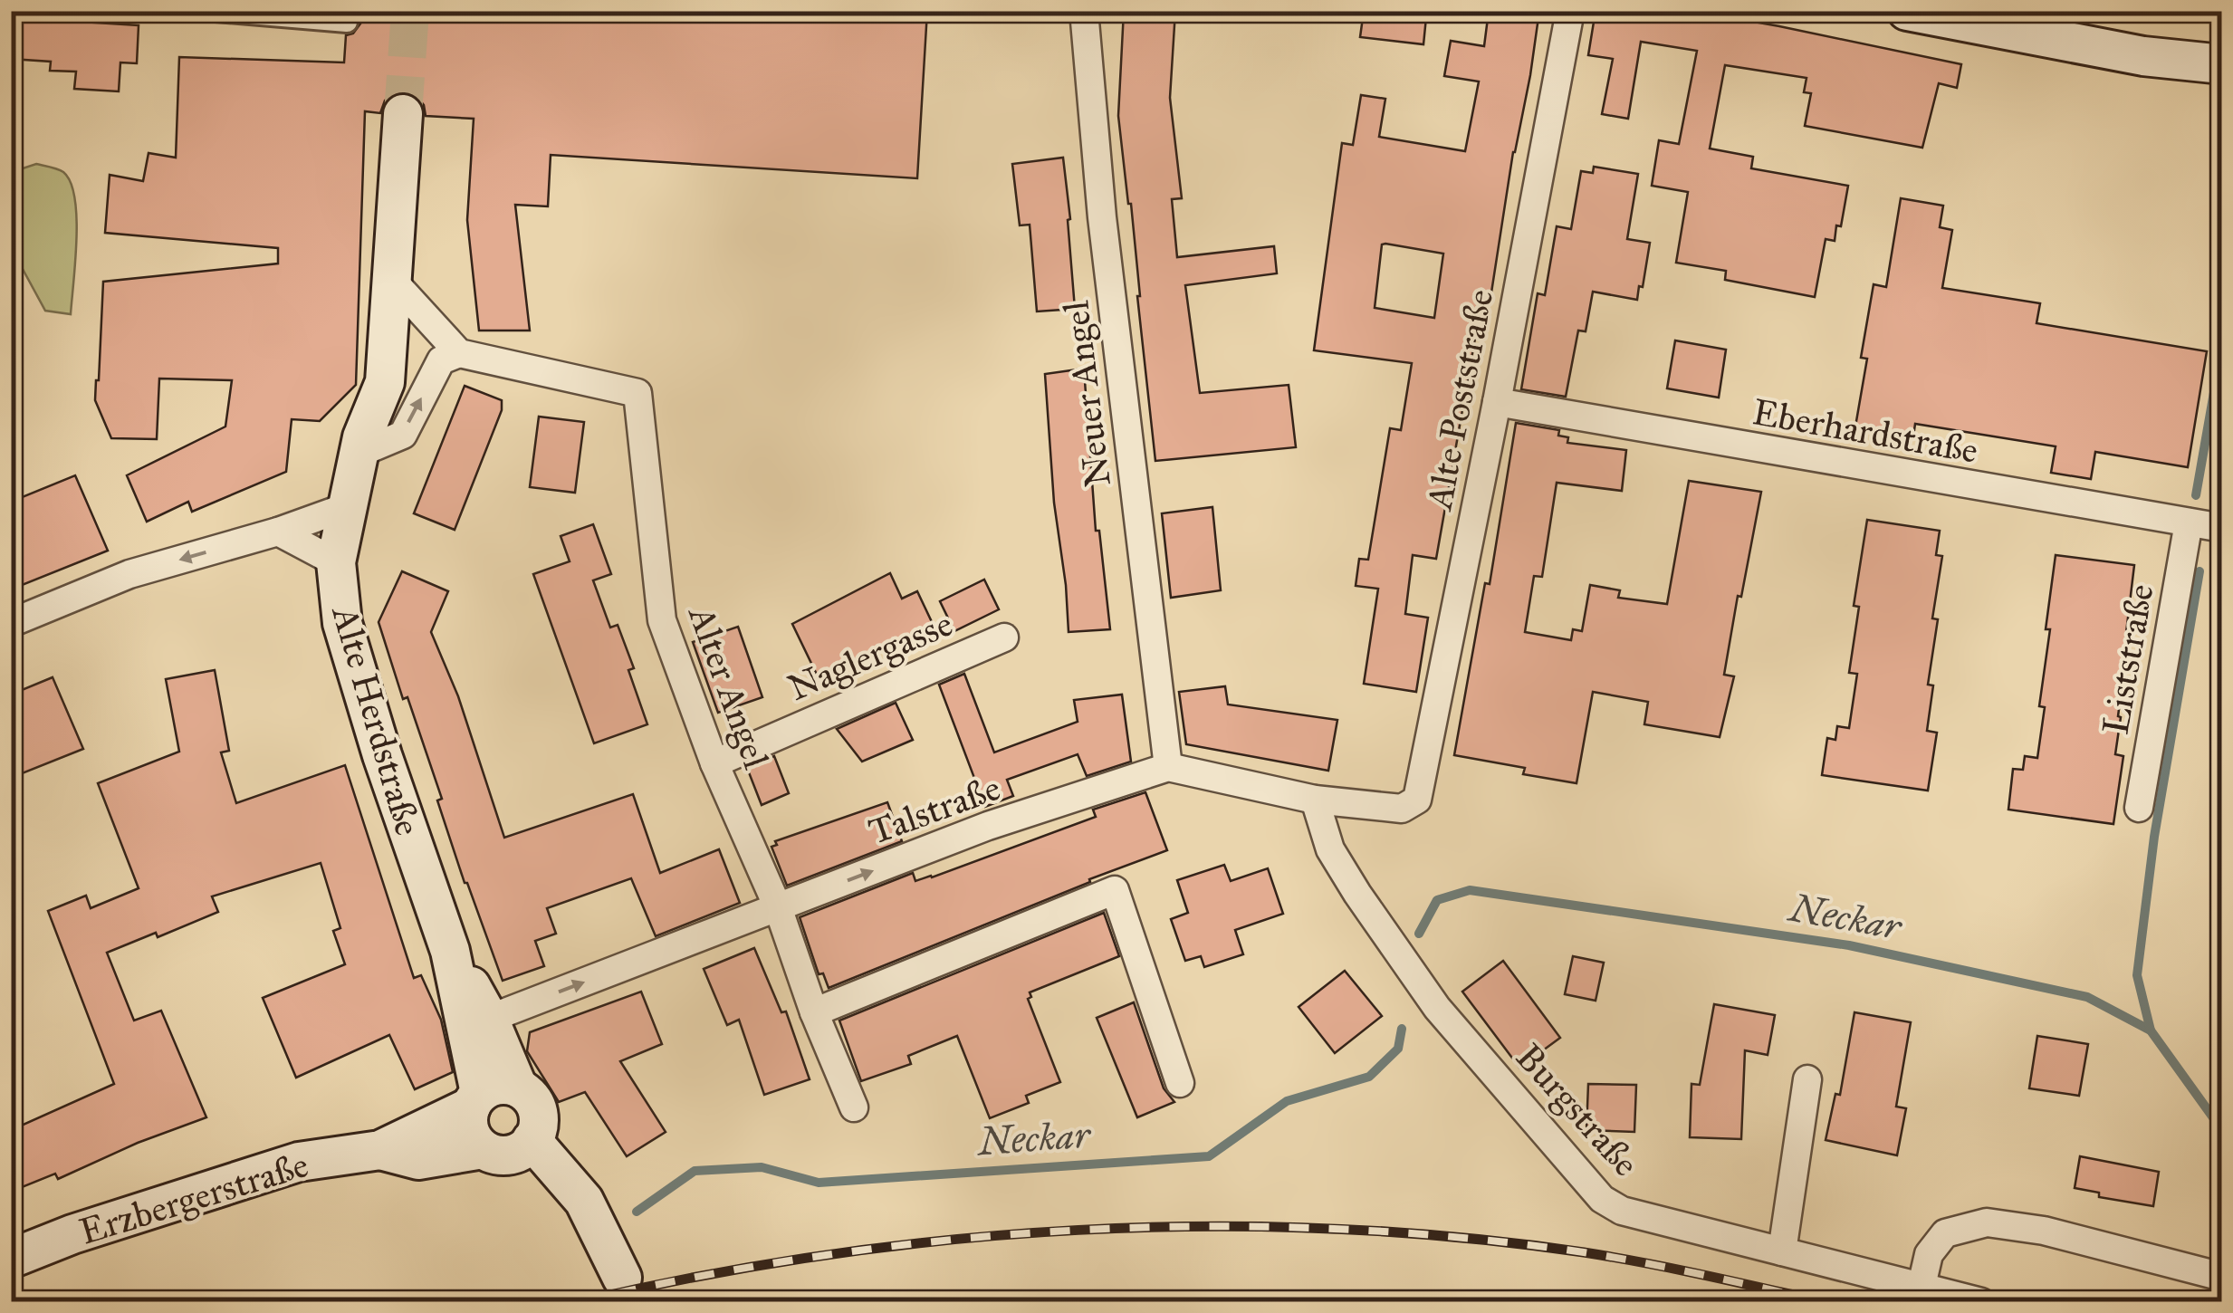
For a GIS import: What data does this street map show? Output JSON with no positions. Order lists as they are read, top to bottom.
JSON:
{
  "streets": {
    "main road": ["Alte Herdstraße", "Erzbergerstraße"],
    "street": [
      "Neuer Angel",
      "Alte Poststraße",
      "Eberhardstraße",
      "Naglergasse",
      "Liststraße",
      "Alter Angel",
      "Talstraße",
      "Burgstraße"
    ]
  },
  "crossings": [
    ["Neuer Angel", "Talstraße"],
    ["Alte Poststraße", "Eberhardstraße"],
    ["Alte Poststraße", "Burgstraße"],
    ["Eberhardstraße", "Liststraße"],
    ["Naglergasse", "Alter Angel"],
    ["Alter Angel", "Talstraße"],
    ["Alte Herdstraße", "Talstraße"],
    ["Alte Herdstraße", "Erzbergerstraße"]
  ],
  "one_way": ["Talstraße"],
  "water": ["Neckar"]
}
